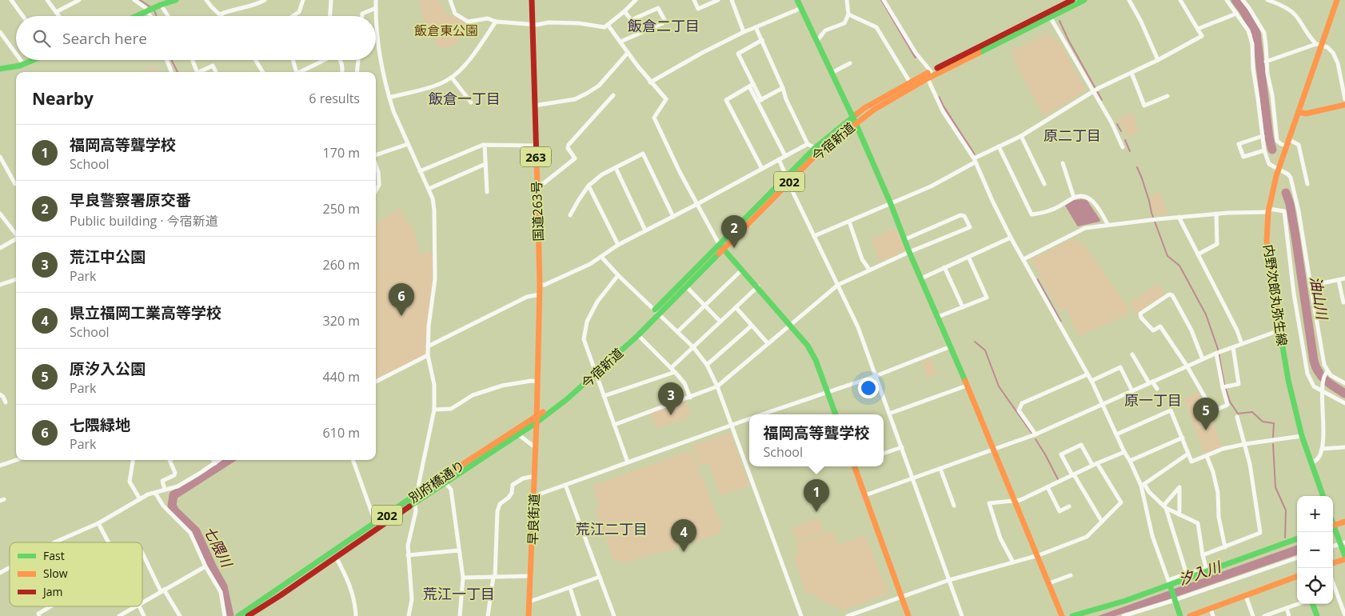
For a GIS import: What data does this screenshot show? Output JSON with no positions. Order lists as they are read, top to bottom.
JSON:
{
  "streets": {
    "main road": [
      "今宿新道",
      "263",
      "202",
      "国道263号",
      "内野次郎丸弥生線",
      "別府橋通り",
      "早良街道"
    ]
  },
  "crossings": [
    ["今宿新道", "国道263号"],
    ["今宿新道", "別府橋通り"],
    ["今宿新道", "早良街道"],
    ["国道263号", "別府橋通り"],
    ["国道263号", "早良街道"],
    ["別府橋通り", "早良街道"]
  ],
  "districts": [
    "飯倉二丁目",
    "飯倉一丁目",
    "原二丁目",
    "原一丁目",
    "荒江二丁目",
    "荒江一丁目"
  ],
  "water": ["油山川", "七隈川", "汐入川"],
  "parks": ["飯倉東公園"],
  "legend": ["Fast", "Slow", "Jam"],
  "page": {
    "search": "Search here",
    "heading": ["Nearby", "6 results"],
    "list": [
      {
        "mark": "1",
        "name": "福岡高等聾学校",
        "note": "School",
        "value": "170 m"
      },
      {
        "mark": "2",
        "name": "早良警察署原交番",
        "note": "Public building · 今宿新道",
        "value": "250 m"
      },
      {
        "mark": "3",
        "name": "荒江中公園",
        "note": "Park",
        "value": "260 m"
      },
      {
        "mark": "4",
        "name": "県立福岡工業高等学校",
        "note": "School",
        "value": "320 m"
      },
      {
        "mark": "5",
        "name": "原汐入公園",
        "note": "Park",
        "value": "440 m"
      },
      {
        "mark": "6",
        "name": "七隈緑地",
        "note": "Park",
        "value": "610 m"
      }
    ],
    "pins": [
      "2",
      "6",
      "3",
      "5",
      "1",
      "4"
    ],
    "popup": ["福岡高等聾学校", "School"],
    "map_buttons": ["+", "−"]
  }
}
